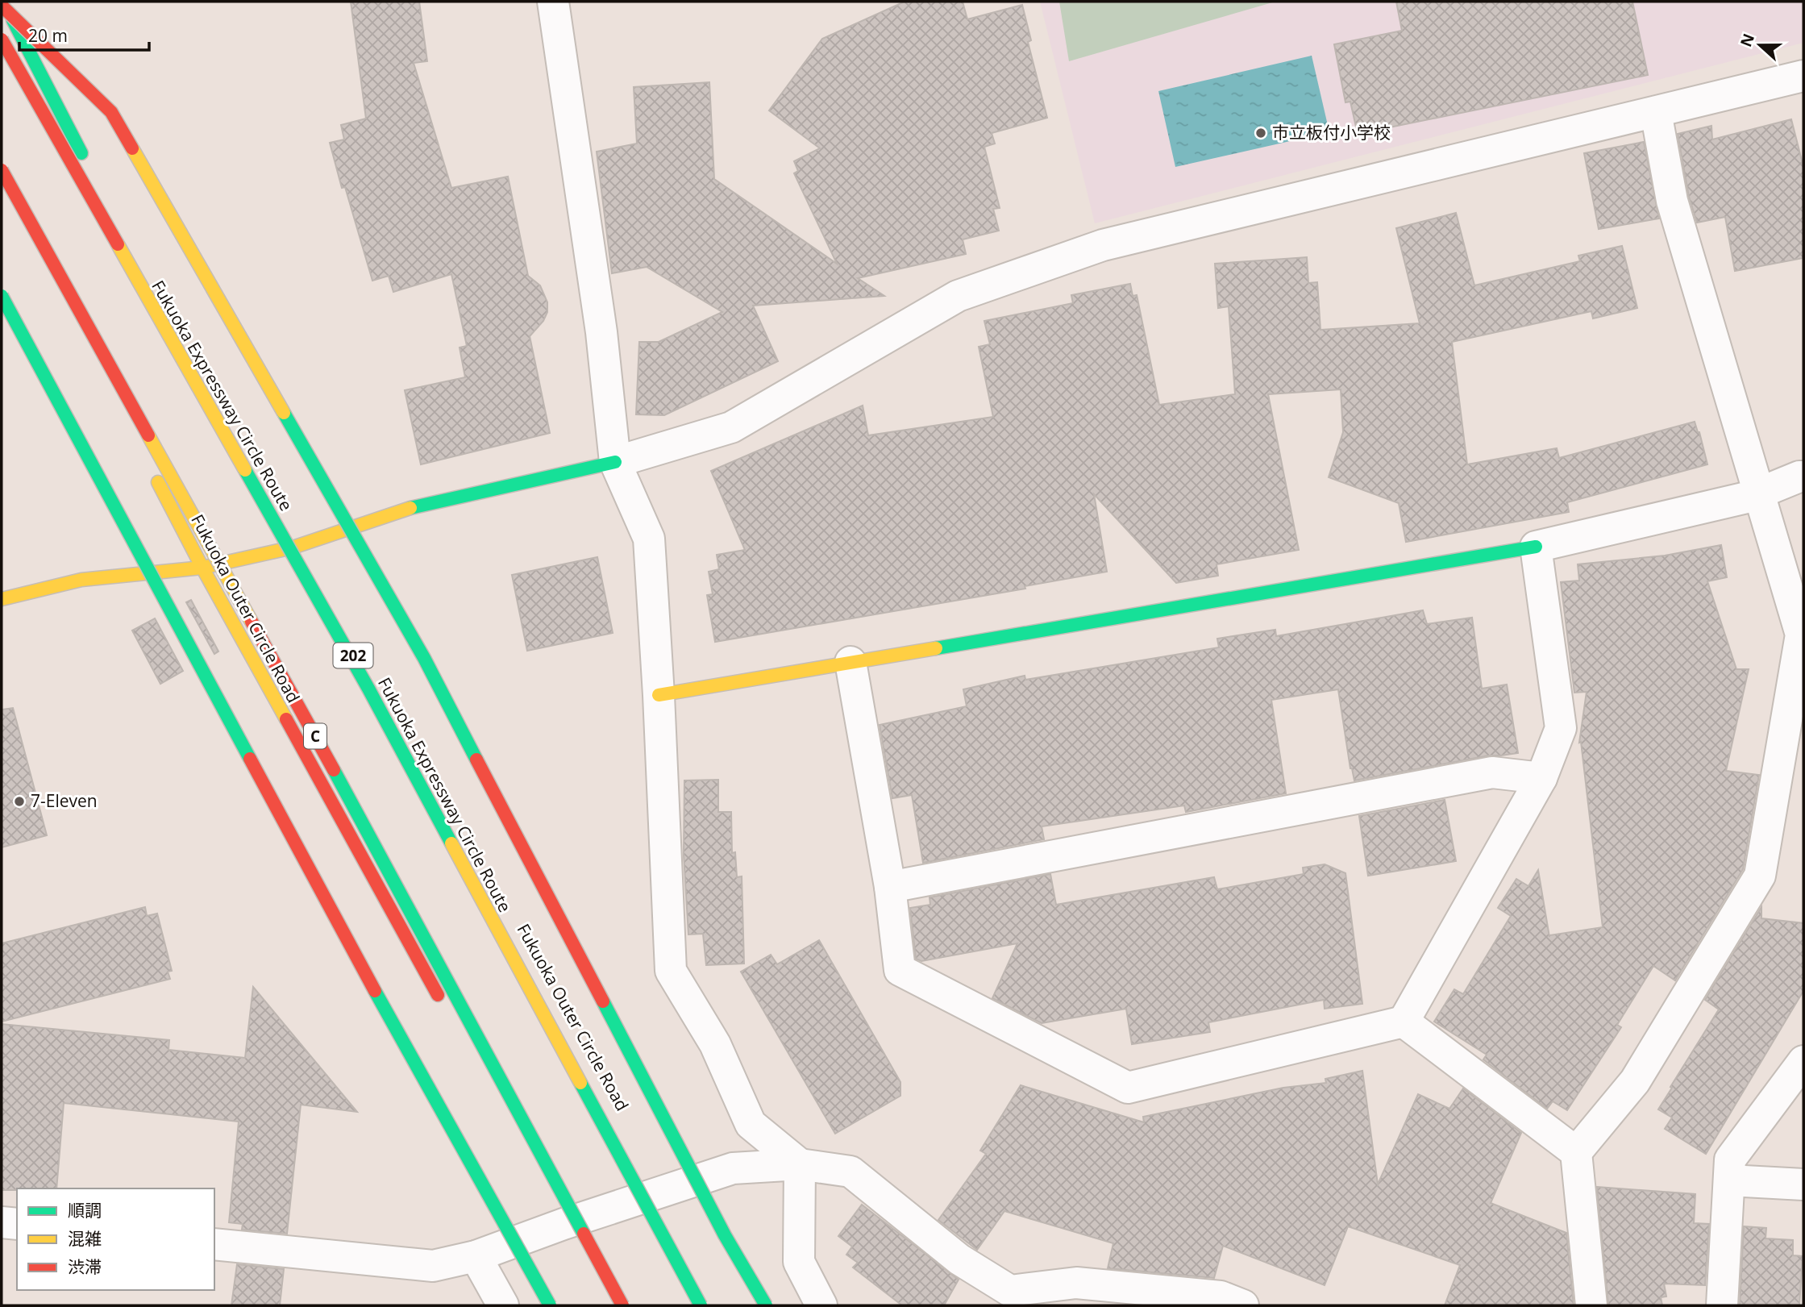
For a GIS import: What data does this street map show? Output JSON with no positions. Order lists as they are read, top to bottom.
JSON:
{
  "streets": {
    "main road": [
      "Fukuoka Expressway Circle Route",
      "Fukuoka Outer Circle Road",
      "202",
      "C"
    ]
  },
  "places": ["市立板付小学校", "7-Eleven"],
  "legend": ["順調", "混雑", "渋滞"],
  "scale_bar": "20 m",
  "north": "left"
}
